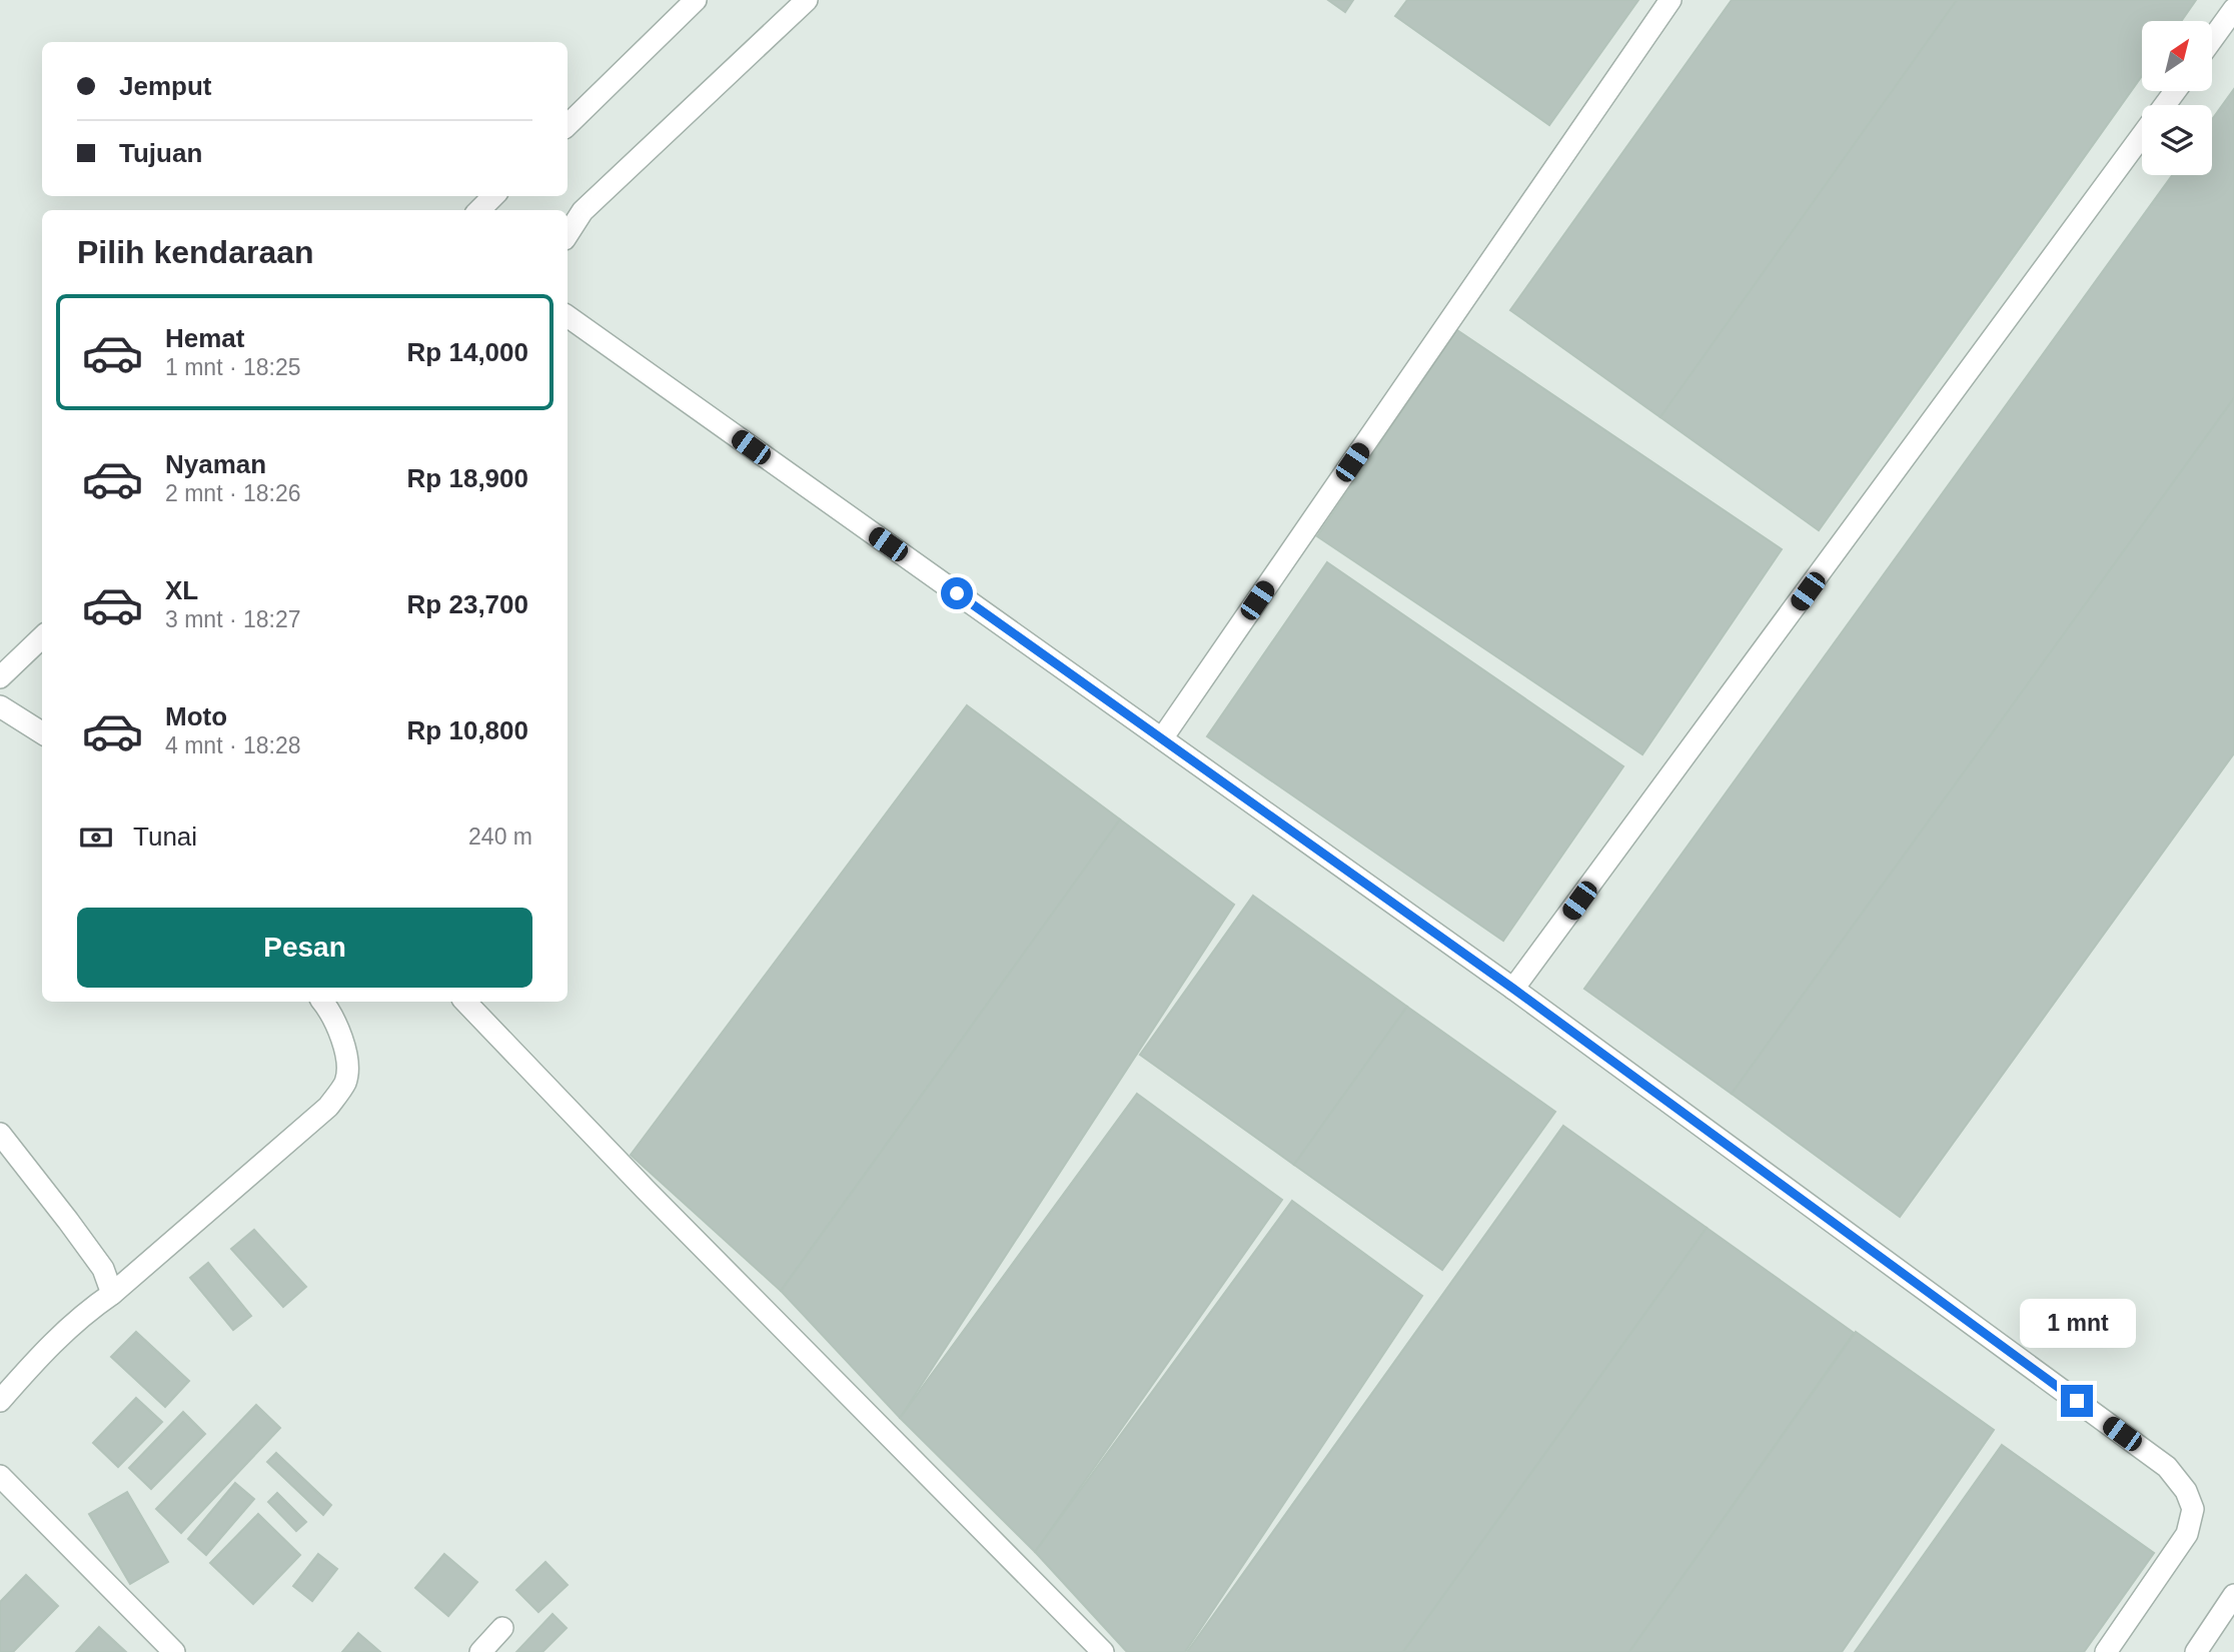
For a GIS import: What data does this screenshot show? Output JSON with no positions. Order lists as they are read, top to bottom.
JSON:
{
  "north": "top right",
  "page": {
    "banner": ["Jemput", "Tujuan"],
    "heading": "Pilih kendaraan",
    "list": [
      {
        "name": "Hemat",
        "note": "1 mnt · 18:25",
        "value": "Rp 14,000"
      },
      {
        "name": "Nyaman",
        "note": "2 mnt · 18:26",
        "value": "Rp 18,900"
      },
      {
        "name": "XL",
        "note": "3 mnt · 18:27",
        "value": "Rp 23,700"
      },
      {
        "name": "Moto",
        "note": "4 mnt · 18:28",
        "value": "Rp 10,800"
      }
    ],
    "pay": ["Tunai", "240 m"],
    "buttons": "Pesan",
    "bubble": "1 mnt"
  }
}
